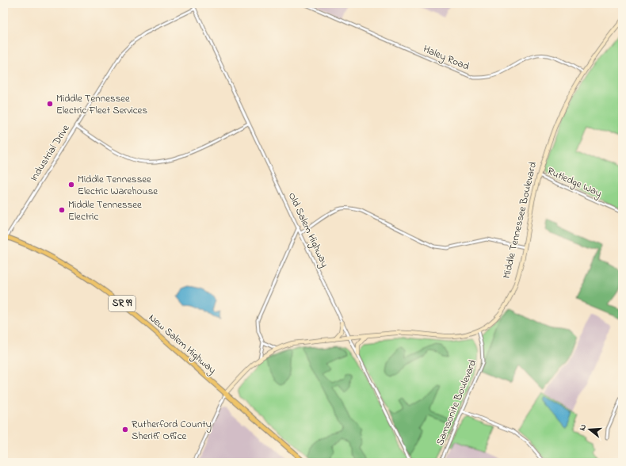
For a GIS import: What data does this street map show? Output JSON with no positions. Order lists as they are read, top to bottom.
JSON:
{
  "streets": {
    "main road": ["Middle Tennessee Boulevard", "SR 99", "New Salem Highway"],
    "street": [
      "Haley Road",
      "Industrial Drive",
      "Rutledge Way",
      "Old Salem Highway",
      "Samsonite Boulevard"
    ]
  },
  "crossings": [
    ["Haley Road", "Middle Tennessee Boulevard"],
    ["Industrial Drive", "Old Salem Highway"],
    ["Industrial Drive", "New Salem Highway"],
    ["Rutledge Way", "Middle Tennessee Boulevard"],
    ["Middle Tennessee Boulevard", "Old Salem Highway"],
    ["Middle Tennessee Boulevard", "New Salem Highway"],
    ["Middle Tennessee Boulevard", "Samsonite Boulevard"]
  ],
  "places": [
    "Middle Tennessee Electric Fleet Services",
    "Middle Tennessee Electric Warehouse",
    "Middle Tennessee Electric",
    "Rutherford County Sheriff Office"
  ],
  "north": "left"
}
